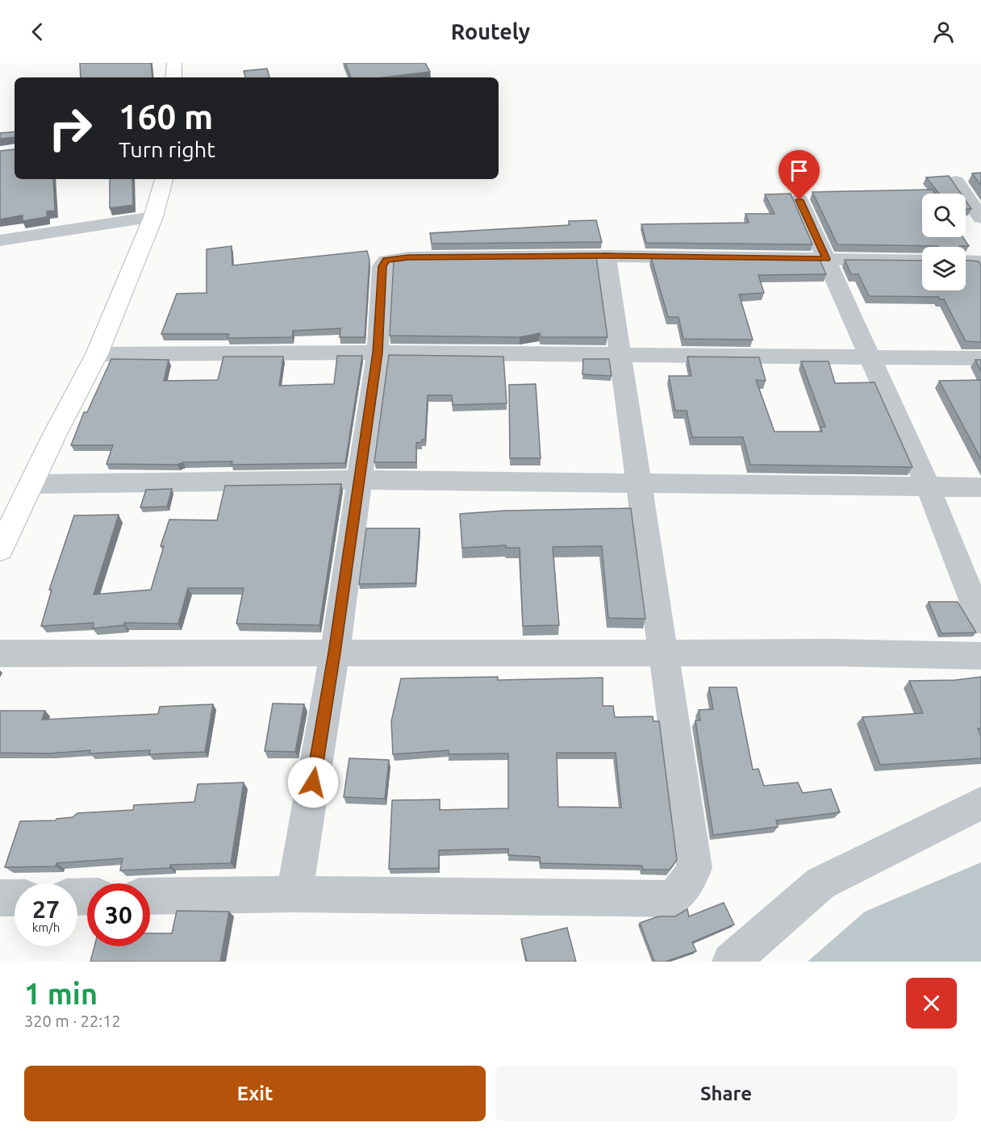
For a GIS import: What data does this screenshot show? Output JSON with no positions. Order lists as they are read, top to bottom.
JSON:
{
  "page": {
    "header": "Routely",
    "turn": ["160 m", "Turn right"],
    "speed": "27 km/h",
    "limit": "30",
    "heading": ["1 min", "320 m · 22:12"],
    "buttons": ["Exit", "Share"]
  }
}
